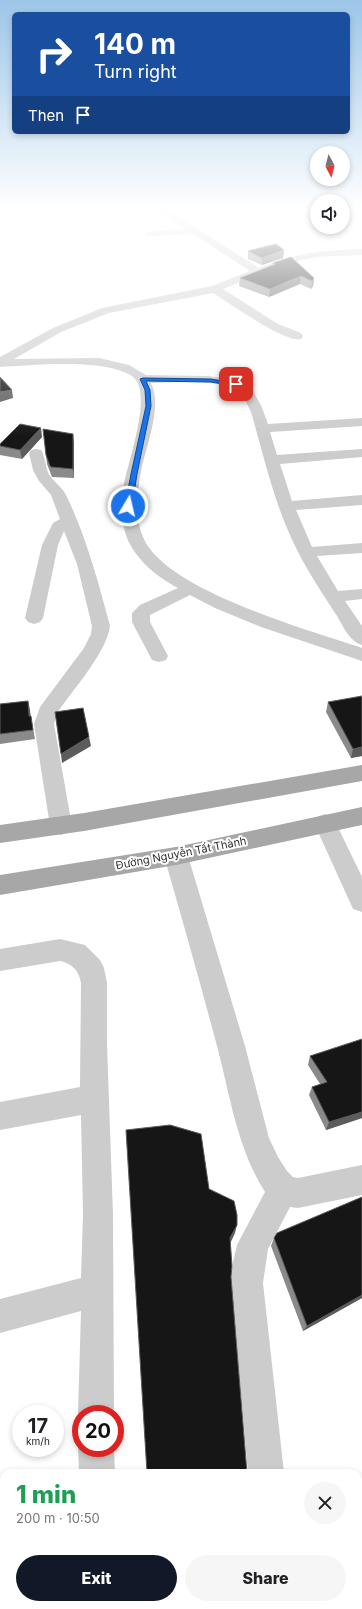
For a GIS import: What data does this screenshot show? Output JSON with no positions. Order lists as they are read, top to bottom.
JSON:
{
  "streets": {
    "main road": ["Đường Nguyễn Tất Thành"]
  },
  "north": "bottom",
  "page": {
    "turn": ["140 m", "Turn right"],
    "then": "Then",
    "speed": "17 km/h",
    "limit": "20",
    "heading": ["1 min", "200 m · 10:50"],
    "buttons": ["Exit", "Share"]
  }
}
